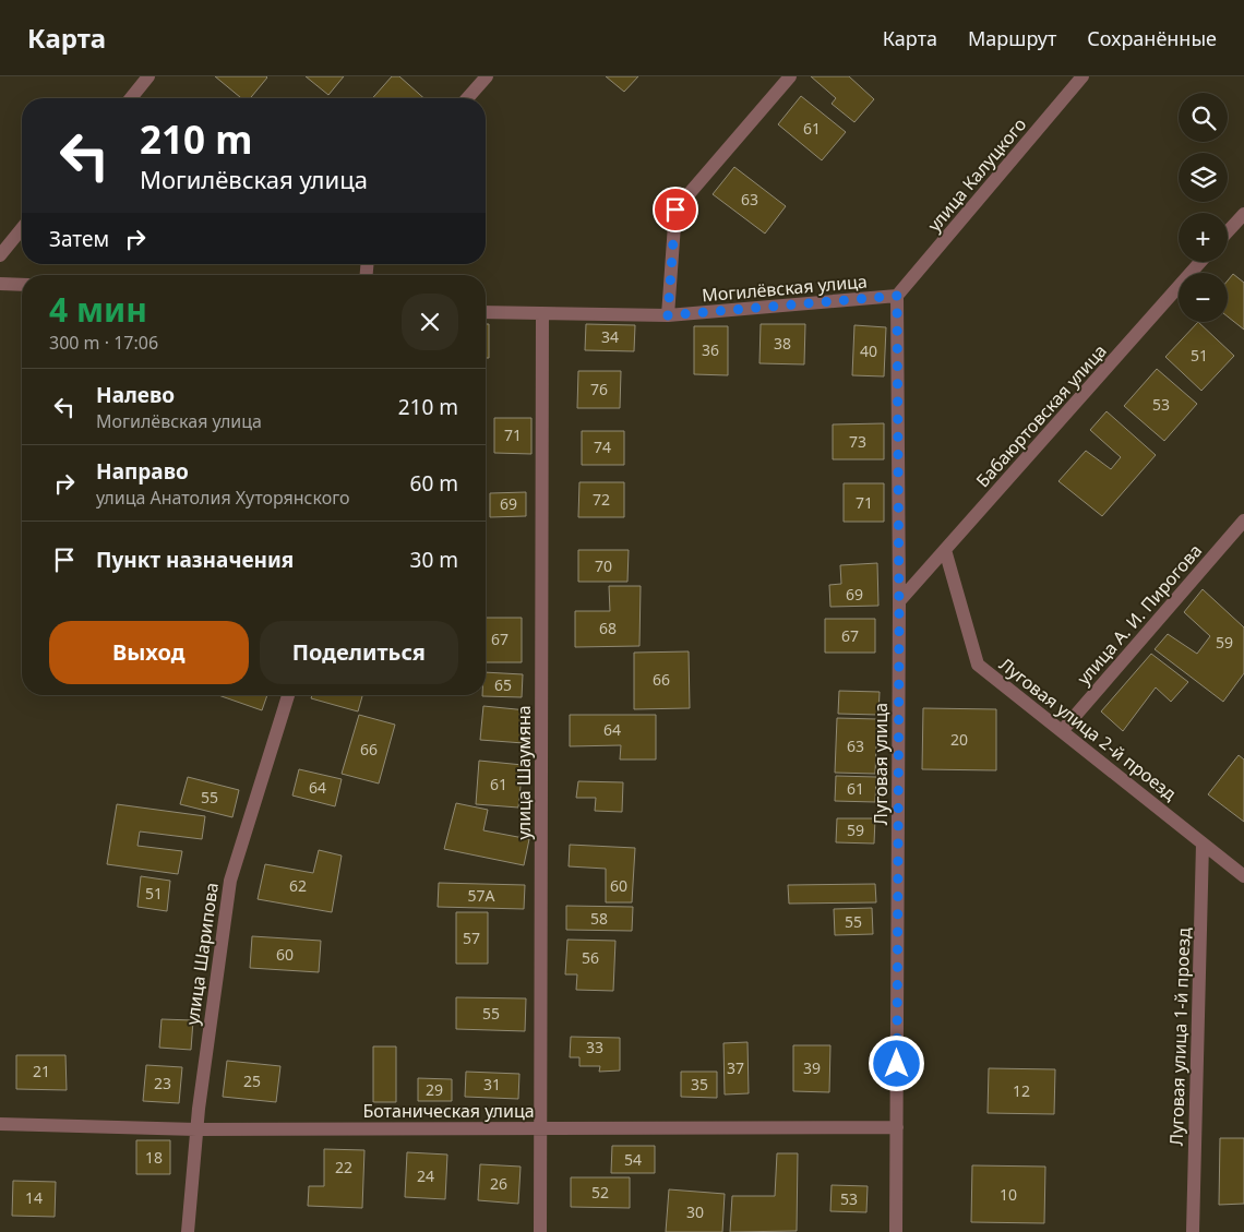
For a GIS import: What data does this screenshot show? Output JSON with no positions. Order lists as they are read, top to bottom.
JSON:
{
  "streets": {
    "street": [
      "улица Калуцкого",
      "Могилёвская улица",
      "Бабаюртовская улица",
      "улица А. И. Пирогова",
      "Луговая улица 2-й проезд",
      "Луговая улица",
      "улица Шаумяна",
      "улица Шарипова",
      "Луговая улица 1-й проезд",
      "Ботаническая улица"
    ]
  },
  "crossings": [
    ["улица Калуцкого", "Могилёвская улица"],
    ["улица Калуцкого", "Луговая улица"],
    ["Могилёвская улица", "Луговая улица"],
    ["Могилёвская улица", "улица Шаумяна"],
    ["Бабаюртовская улица", "Луговая улица 2-й проезд"],
    ["Бабаюртовская улица", "Луговая улица"],
    ["улица А. И. Пирогова", "Луговая улица 2-й проезд"],
    ["Луговая улица 2-й проезд", "Луговая улица 1-й проезд"],
    ["Луговая улица", "Ботаническая улица"],
    ["улица Шаумяна", "Ботаническая улица"],
    ["улица Шарипова", "Ботаническая улица"]
  ],
  "house_numbers": [
    "61",
    "63",
    "34",
    "38",
    "36",
    "40",
    "51",
    "76",
    "53",
    "71",
    "73",
    "74",
    "72",
    "71",
    "69",
    "70",
    "69",
    "68",
    "67",
    "67",
    "59",
    "66",
    "65",
    "64",
    "20",
    "63",
    "66",
    "61",
    "64",
    "61",
    "55",
    "59",
    "62",
    "60",
    "51",
    "57А",
    "58",
    "55",
    "57",
    "60",
    "56",
    "55",
    "33",
    "37",
    "39",
    "21",
    "25",
    "23",
    "31",
    "35",
    "29",
    "12",
    "18",
    "54",
    "22",
    "24",
    "26",
    "52",
    "10",
    "14",
    "53",
    "30"
  ],
  "page": {
    "header": "Карта",
    "nav": ["Карта", "Маршрут", "Сохранённые"],
    "map_buttons": ["+", "−"],
    "turn": ["210 m", "Могилёвская улица"],
    "then": "Затем",
    "heading": ["4 мин", "300 m · 17:06"],
    "list": [
      {
        "name": "Налево",
        "note": "Могилёвская улица",
        "value": "210 m"
      },
      {
        "name": "Направо",
        "note": "улица Анатолия Хуторянского",
        "value": "60 m"
      },
      {
        "name": "Пункт назначения",
        "value": "30 m"
      }
    ],
    "buttons": ["Выход", "Поделиться"]
  }
}
